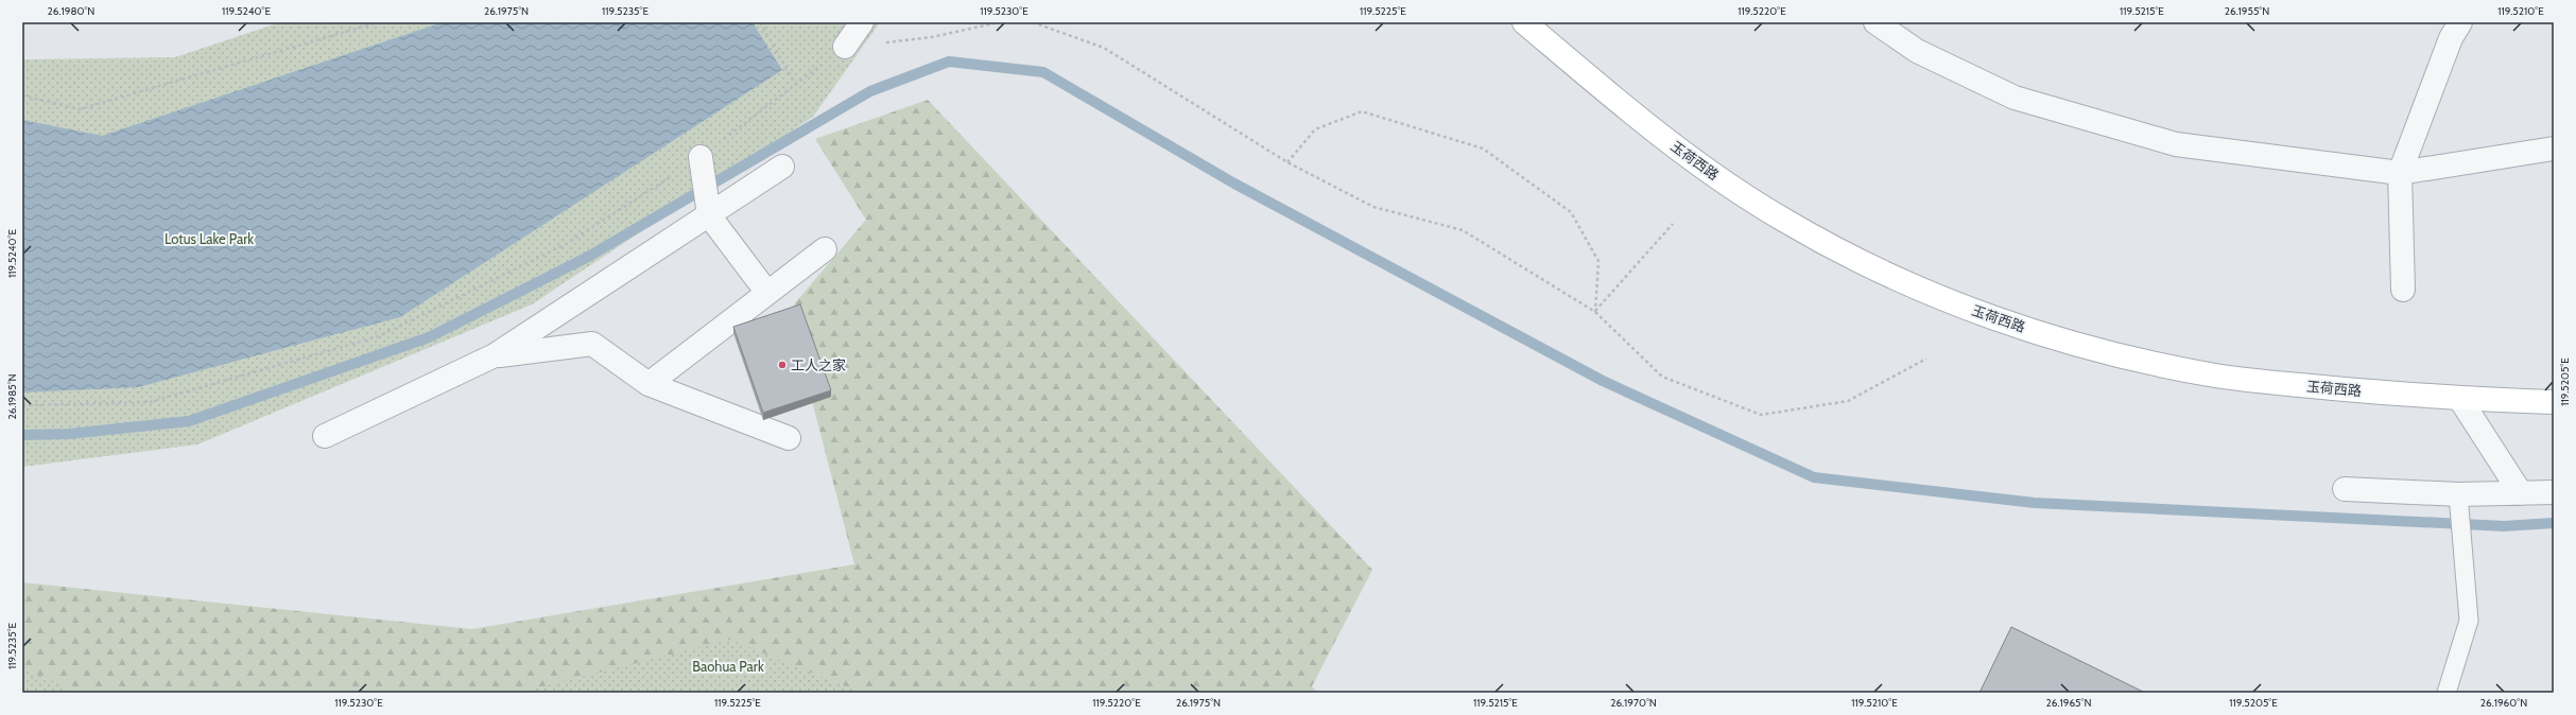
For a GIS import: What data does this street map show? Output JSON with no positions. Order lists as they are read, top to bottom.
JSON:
{
  "streets": {
    "main road": ["玉荷西路"]
  },
  "parks": ["Lotus Lake Park", "Baohua Park"],
  "places": ["工人之家"],
  "coordinates": [
    "26.1980°N",
    "119.5240°E",
    "26.1975°N",
    "119.5235°E",
    "119.5230°E",
    "119.5225°E",
    "119.5220°E",
    "119.5215°E",
    "26.1955°N",
    "119.5210°E",
    "119.5205°E",
    "26.1985°N",
    "26.1970°N",
    "26.1965°N",
    "26.1960°N"
  ]
}
